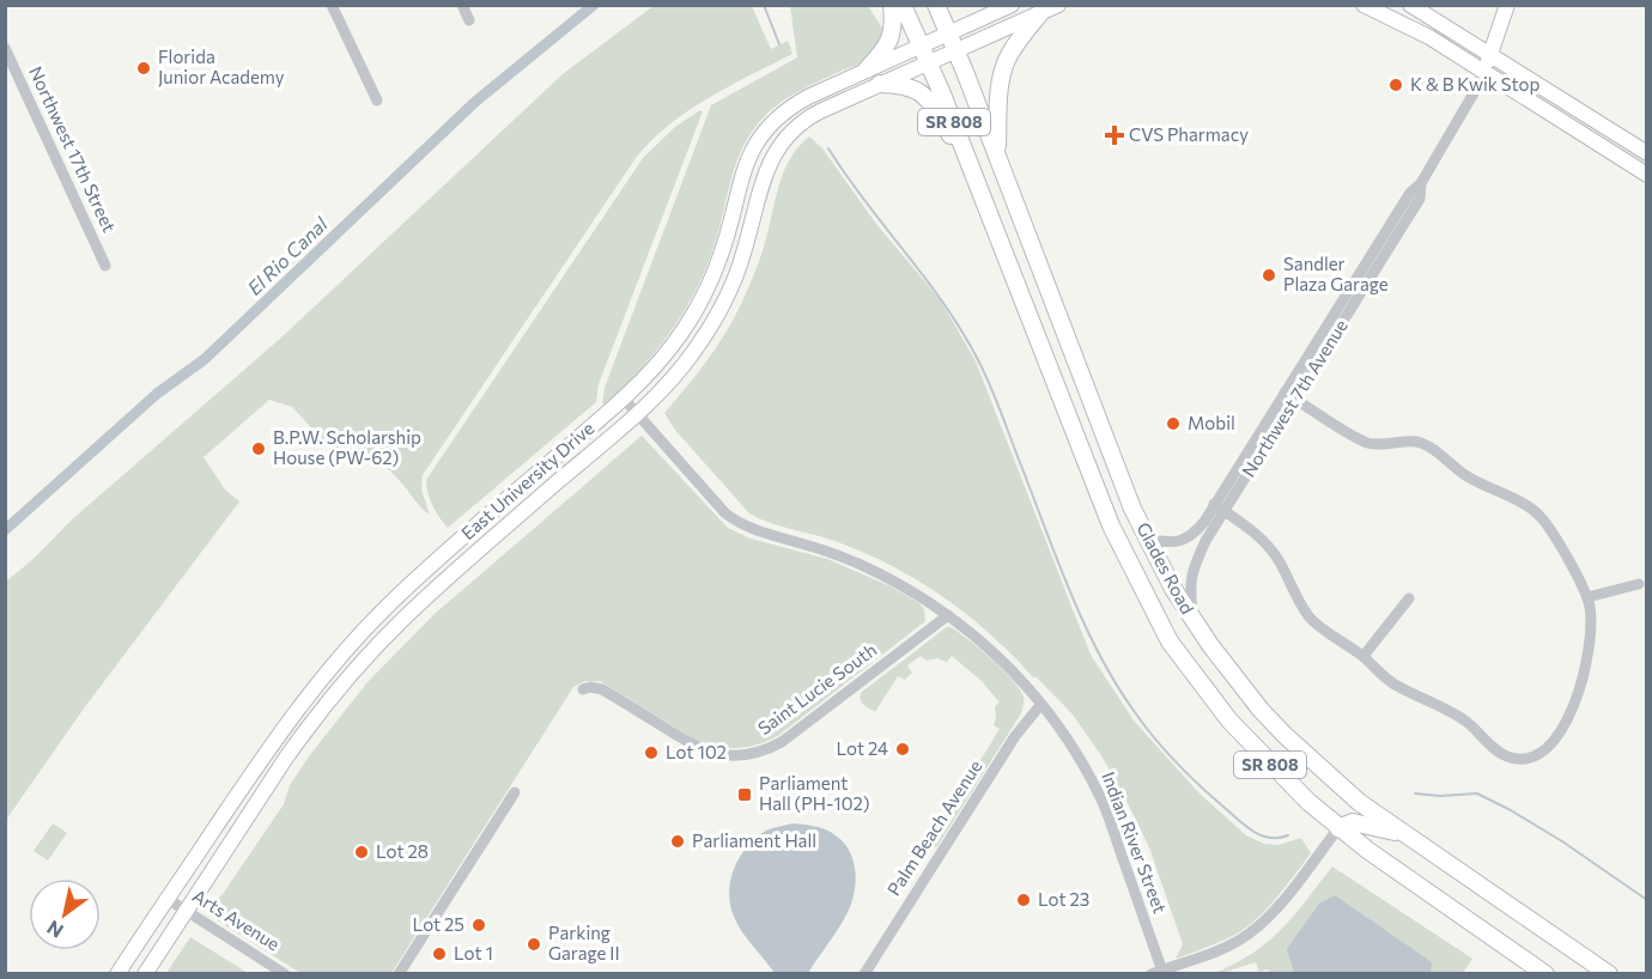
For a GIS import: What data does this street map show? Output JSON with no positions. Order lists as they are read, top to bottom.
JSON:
{
  "streets": {
    "main road": ["SR 808", "Glades Road"],
    "street": [
      "Northwest 17th Street",
      "Northwest 7th Avenue",
      "East University Drive",
      "Saint Lucie South",
      "Palm Beach Avenue",
      "Indian River Street",
      "Arts Avenue"
    ]
  },
  "crossings": [
    ["Northwest 7th Avenue", "Glades Road"],
    ["East University Drive", "Glades Road"],
    ["East University Drive", "Indian River Street"],
    ["East University Drive", "Arts Avenue"],
    ["Saint Lucie South", "Indian River Street"],
    ["Palm Beach Avenue", "Indian River Street"]
  ],
  "water": ["El Rio Canal"],
  "places": {
    "other": [
      "Florida Junior Academy",
      "K & B Kwik Stop",
      "Sandler Plaza Garage",
      "Mobil",
      "B.P.W. Scholarship House (PW-62)",
      "Lot 24",
      "Lot 102",
      "Parliament Hall",
      "Lot 28",
      "Lot 23",
      "Lot 25",
      "Parking Garage II",
      "Lot 1"
    ],
    "health": ["CVS Pharmacy"],
    "transit": ["Parliament Hall (PH-102)"]
  },
  "north": "bottom left"
}
